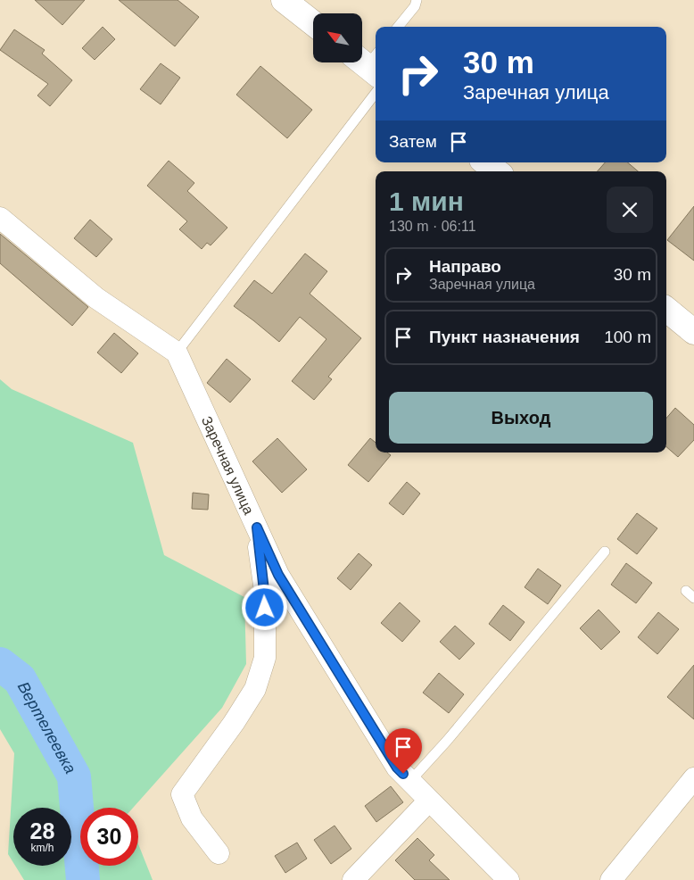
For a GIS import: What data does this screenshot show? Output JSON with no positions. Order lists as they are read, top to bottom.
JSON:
{
  "streets": {
    "street": ["Заречная улица"]
  },
  "water": ["Вертелеевка"],
  "north": "top left",
  "page": {
    "turn": ["30 m", "Заречная улица"],
    "then": "Затем",
    "heading": ["1 мин", "130 m · 06:11"],
    "list": [
      {
        "name": "Направо",
        "note": "Заречная улица",
        "value": "30 m"
      },
      {
        "name": "Пункт назначения",
        "value": "100 m"
      }
    ],
    "buttons": "Выход",
    "speed": "28 km/h",
    "limit": "30"
  }
}
